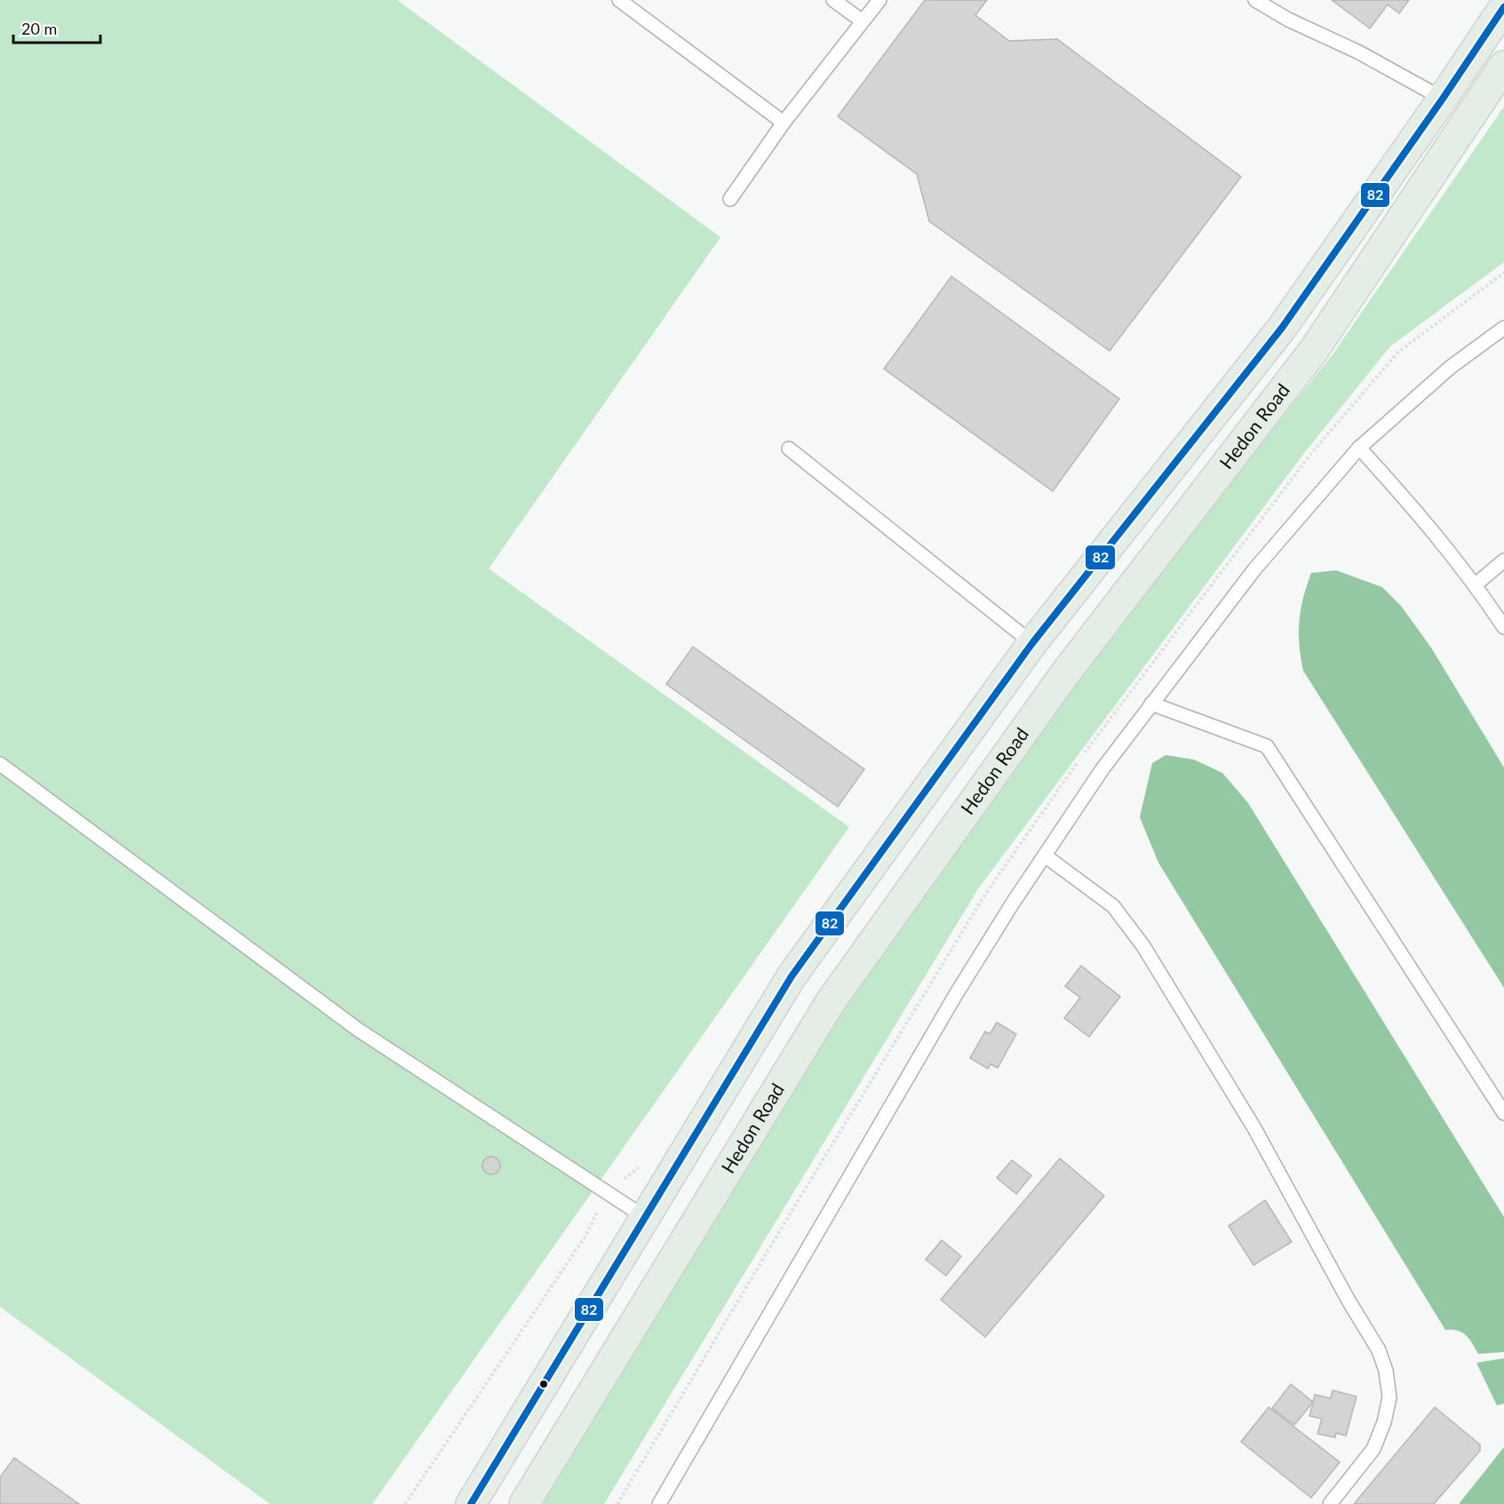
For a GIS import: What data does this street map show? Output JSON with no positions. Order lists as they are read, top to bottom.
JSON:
{
  "streets": {
    "highway": ["Hedon Road"]
  },
  "lines": ["transit line 82"],
  "scale_bar": "20 m"
}
